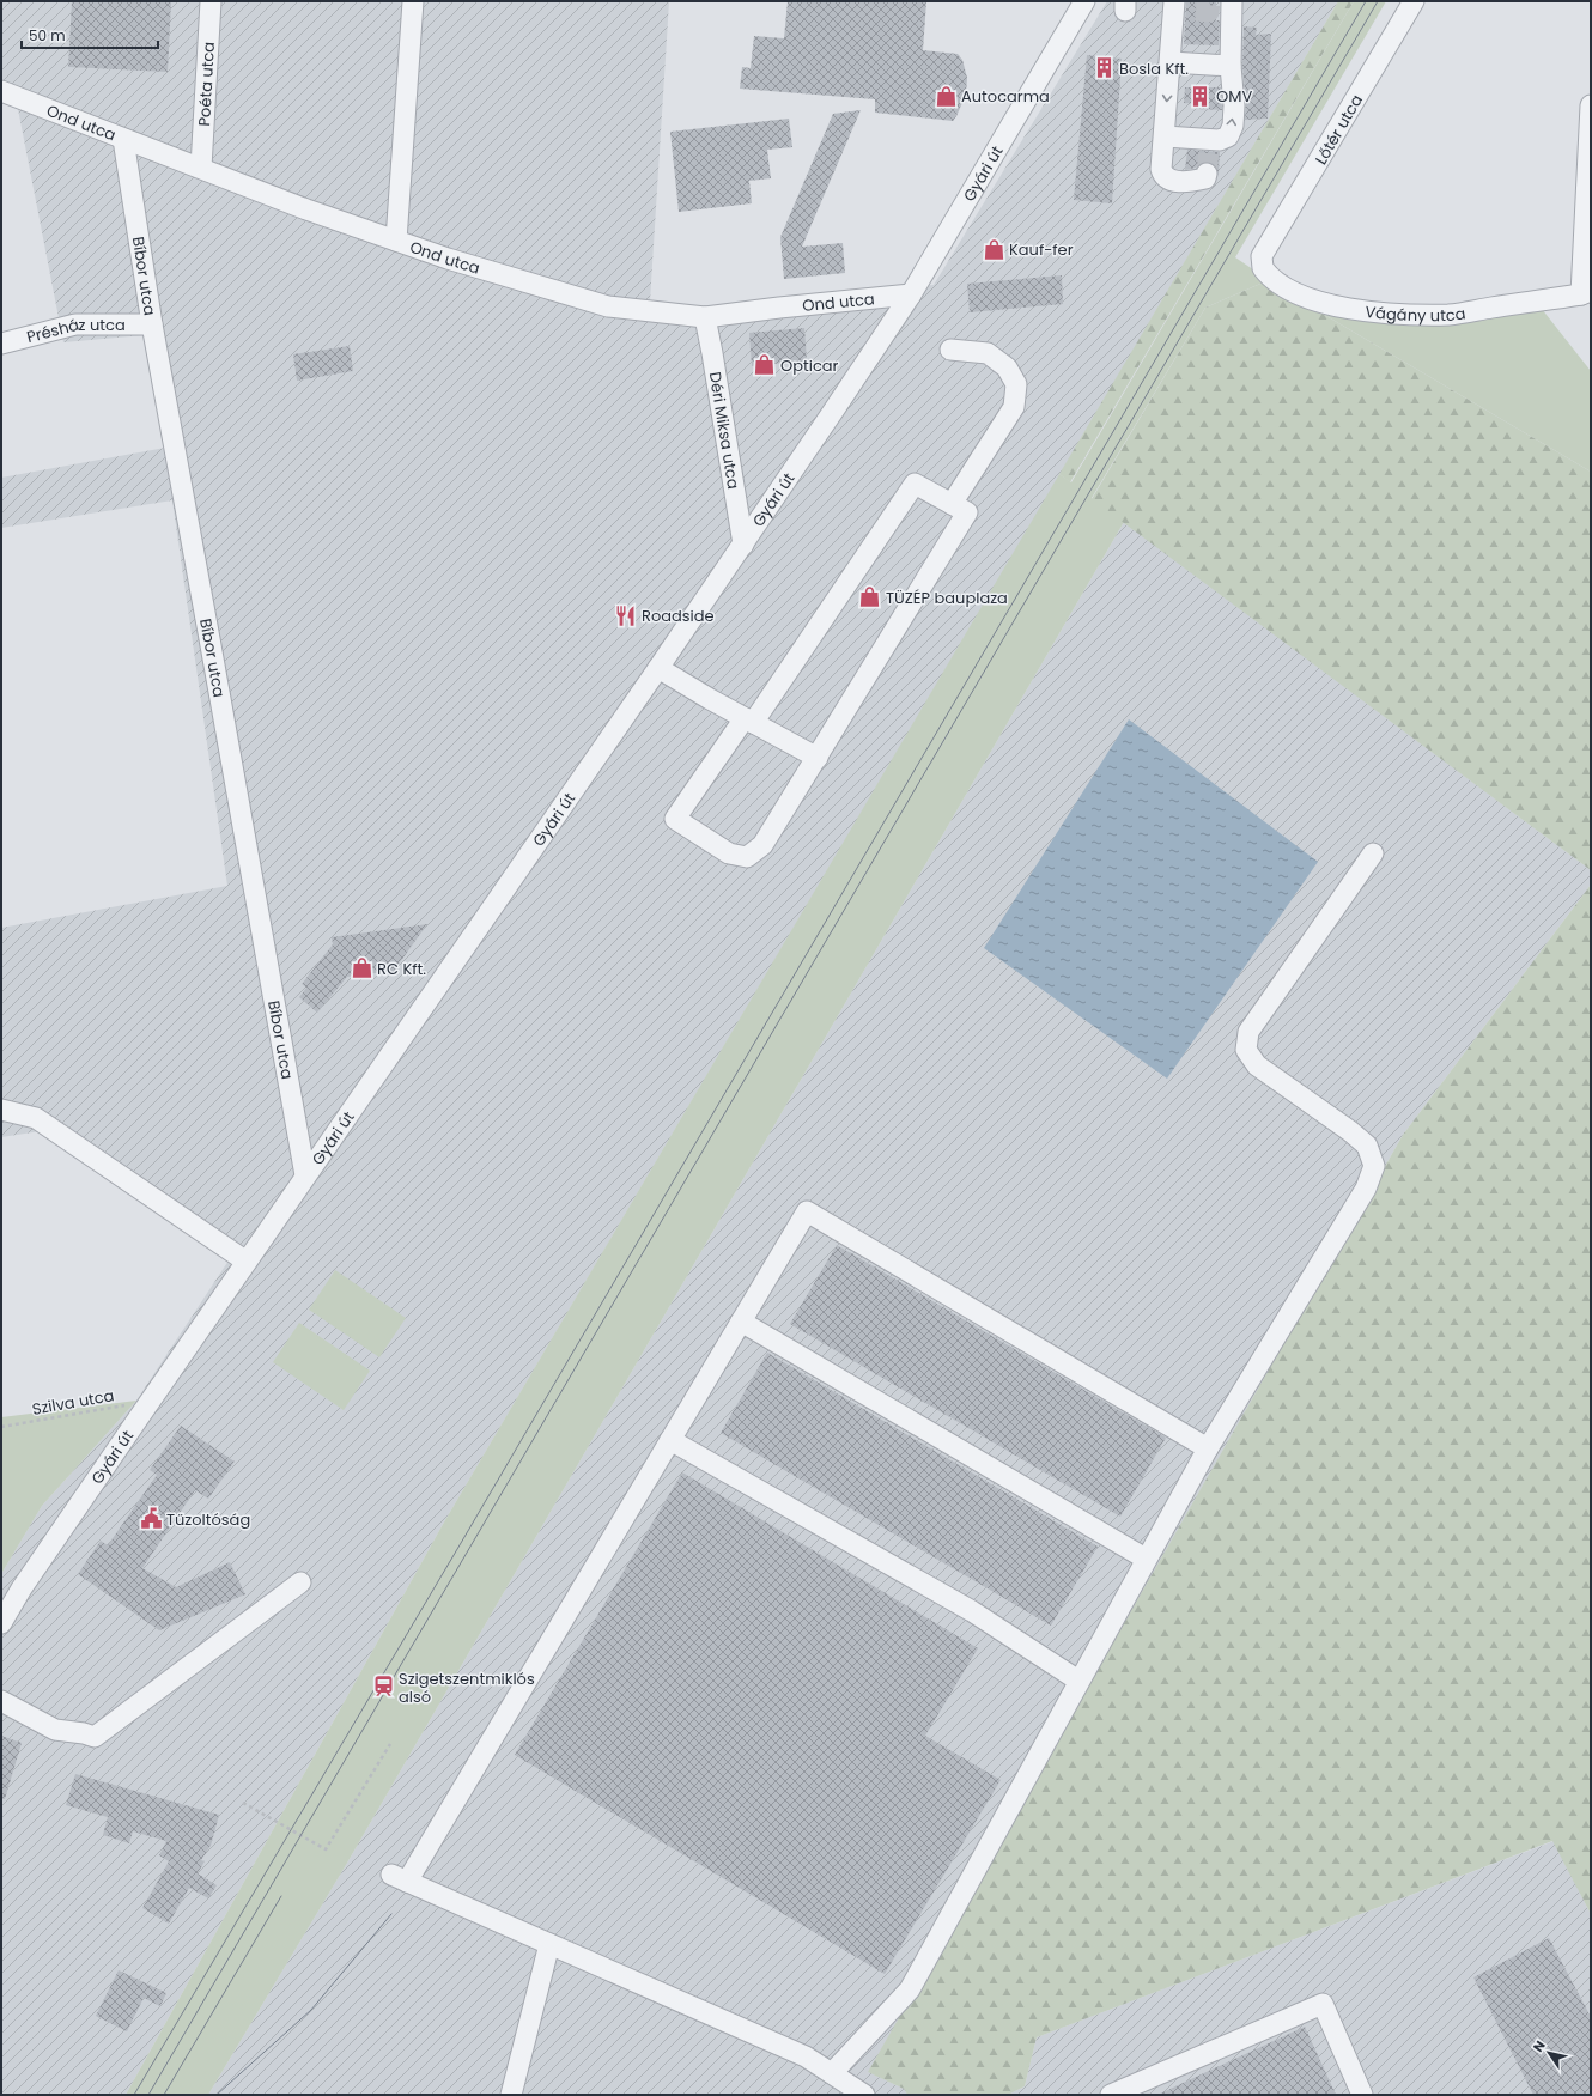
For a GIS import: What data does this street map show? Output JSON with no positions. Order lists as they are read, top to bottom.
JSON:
{
  "streets": {
    "street": [
      "Poéta utca",
      "Ond utca",
      "Lőtér utca",
      "Gyári út",
      "Bíbor utca",
      "Vágány utca",
      "Présház utca",
      "Déri Miksa utca"
    ],
    "path": ["Szilva utca"]
  },
  "crossings": [
    ["Poéta utca", "Ond utca"],
    ["Ond utca", "Gyári út"],
    ["Ond utca", "Bíbor utca"],
    ["Ond utca", "Déri Miksa utca"],
    ["Lőtér utca", "Vágány utca"],
    ["Gyári út", "Bíbor utca"],
    ["Gyári út", "Déri Miksa utca"],
    ["Gyári út", "Szilva utca"],
    ["Bíbor utca", "Présház utca"]
  ],
  "places": {
    "building": ["Bosla Kft.", "OMV"],
    "shop": [
      "Autocarma",
      "Kauf-fer",
      "Opticar",
      "TÜZÉP bauplaza",
      "RC Kft."
    ],
    "restaurant": ["Roadside"],
    "public building": ["Tűzoltóság"],
    "station": ["Szigetszentmiklós alsó"]
  },
  "scale_bar": "50 m",
  "north": "top left"
}
